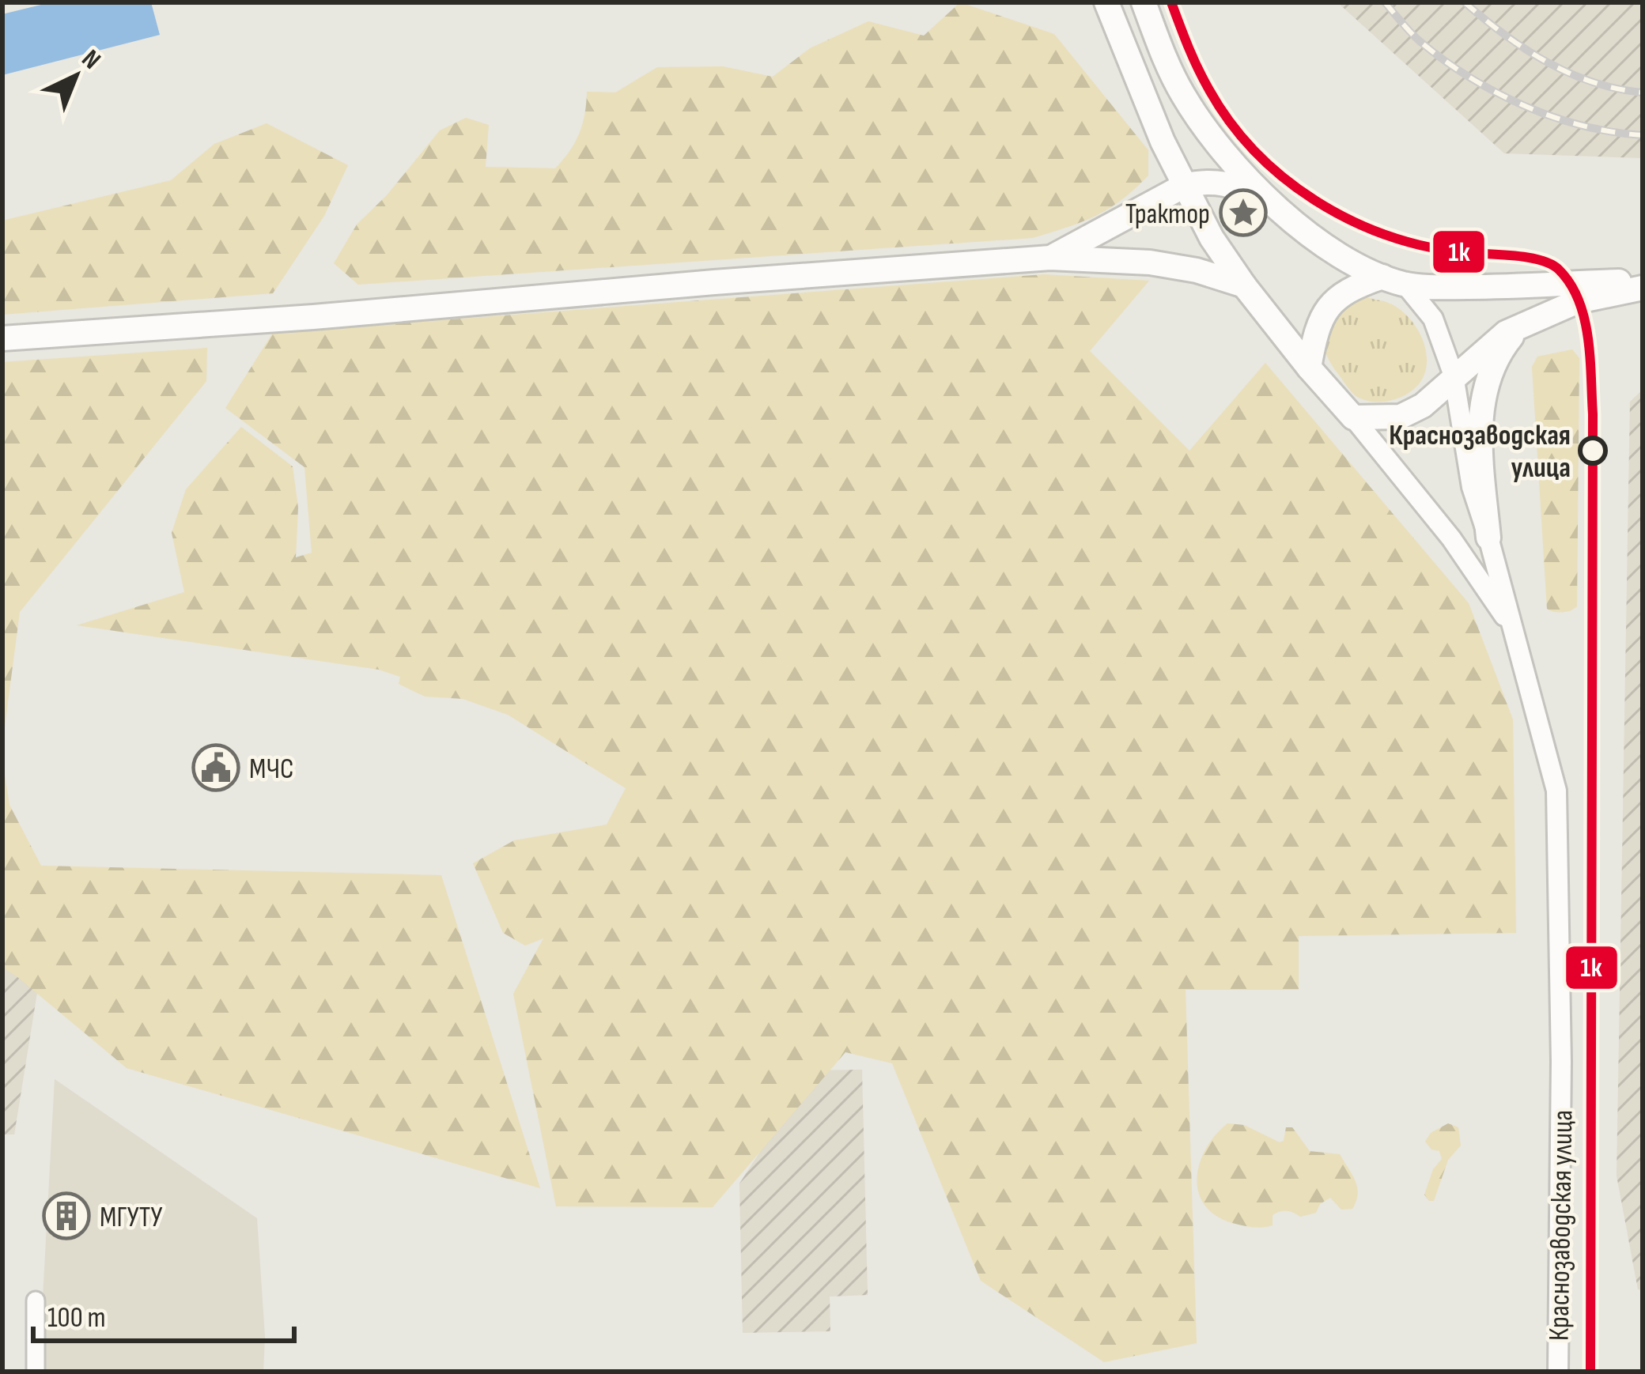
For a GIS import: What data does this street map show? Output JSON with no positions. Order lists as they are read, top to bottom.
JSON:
{
  "streets": {
    "street": ["Краснозаводская улица"]
  },
  "places": {
    "place": ["Трактор"],
    "other": ["Краснозаводская улица"],
    "public building": ["МЧС"],
    "building": ["МГУТУ"]
  },
  "lines": ["transit line 1к"],
  "scale_bar": "100 m",
  "north": "top right"
}
